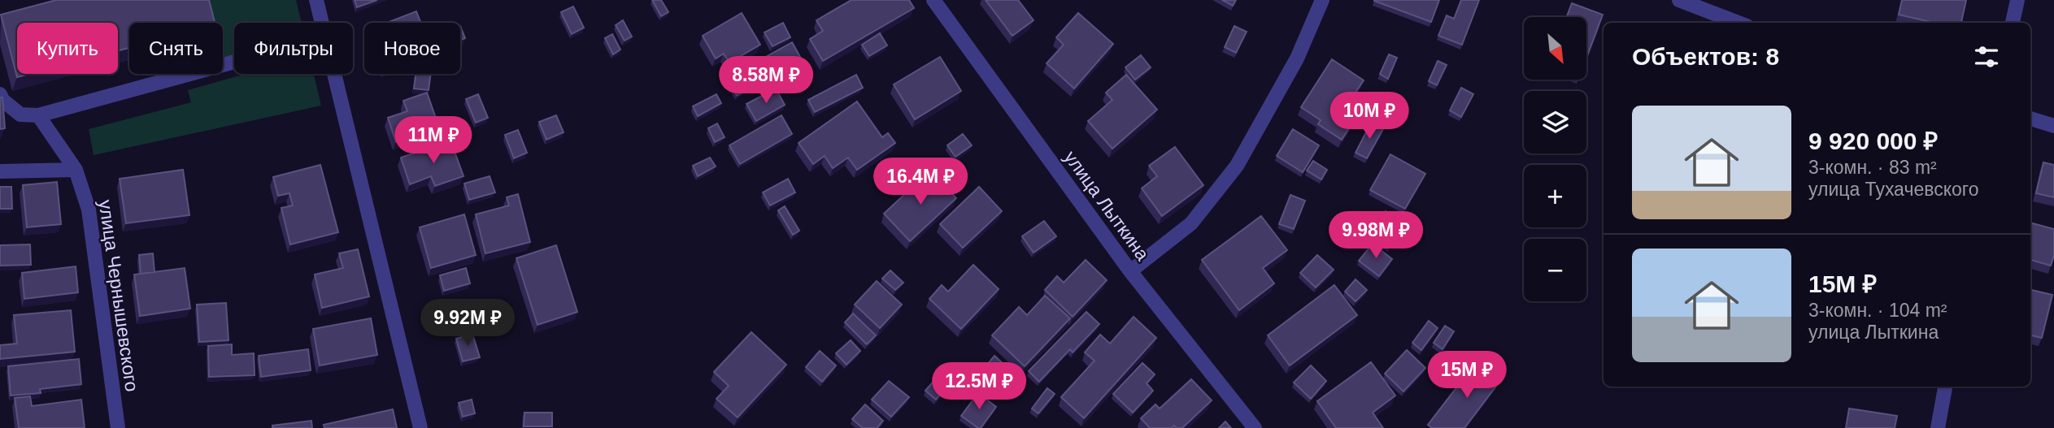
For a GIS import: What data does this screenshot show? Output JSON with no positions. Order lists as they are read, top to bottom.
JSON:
{
  "streets": {
    "street": ["улица Лыткина", "улица Чернышевского"]
  },
  "north": "bottom right",
  "page": {
    "map_buttons": ["+", "−"],
    "chip": [
      "Купить",
      "Снять",
      "Фильтры",
      "Новое"
    ],
    "heading": "Объектов: 8",
    "price": [
      "8.58M ₽",
      "10M ₽",
      "11M ₽",
      "16.4M ₽",
      "9.98M ₽",
      "9.92M ₽",
      "15M ₽",
      "12.5M ₽"
    ],
    "list": [
      {
        "name": "9 920 000 ₽",
        "note": "3-комн. · 83 m² · улица Тухачевского"
      },
      {
        "name": "15M ₽",
        "note": "3-комн. · 104 m² · улица Лыткина"
      }
    ]
  }
}
